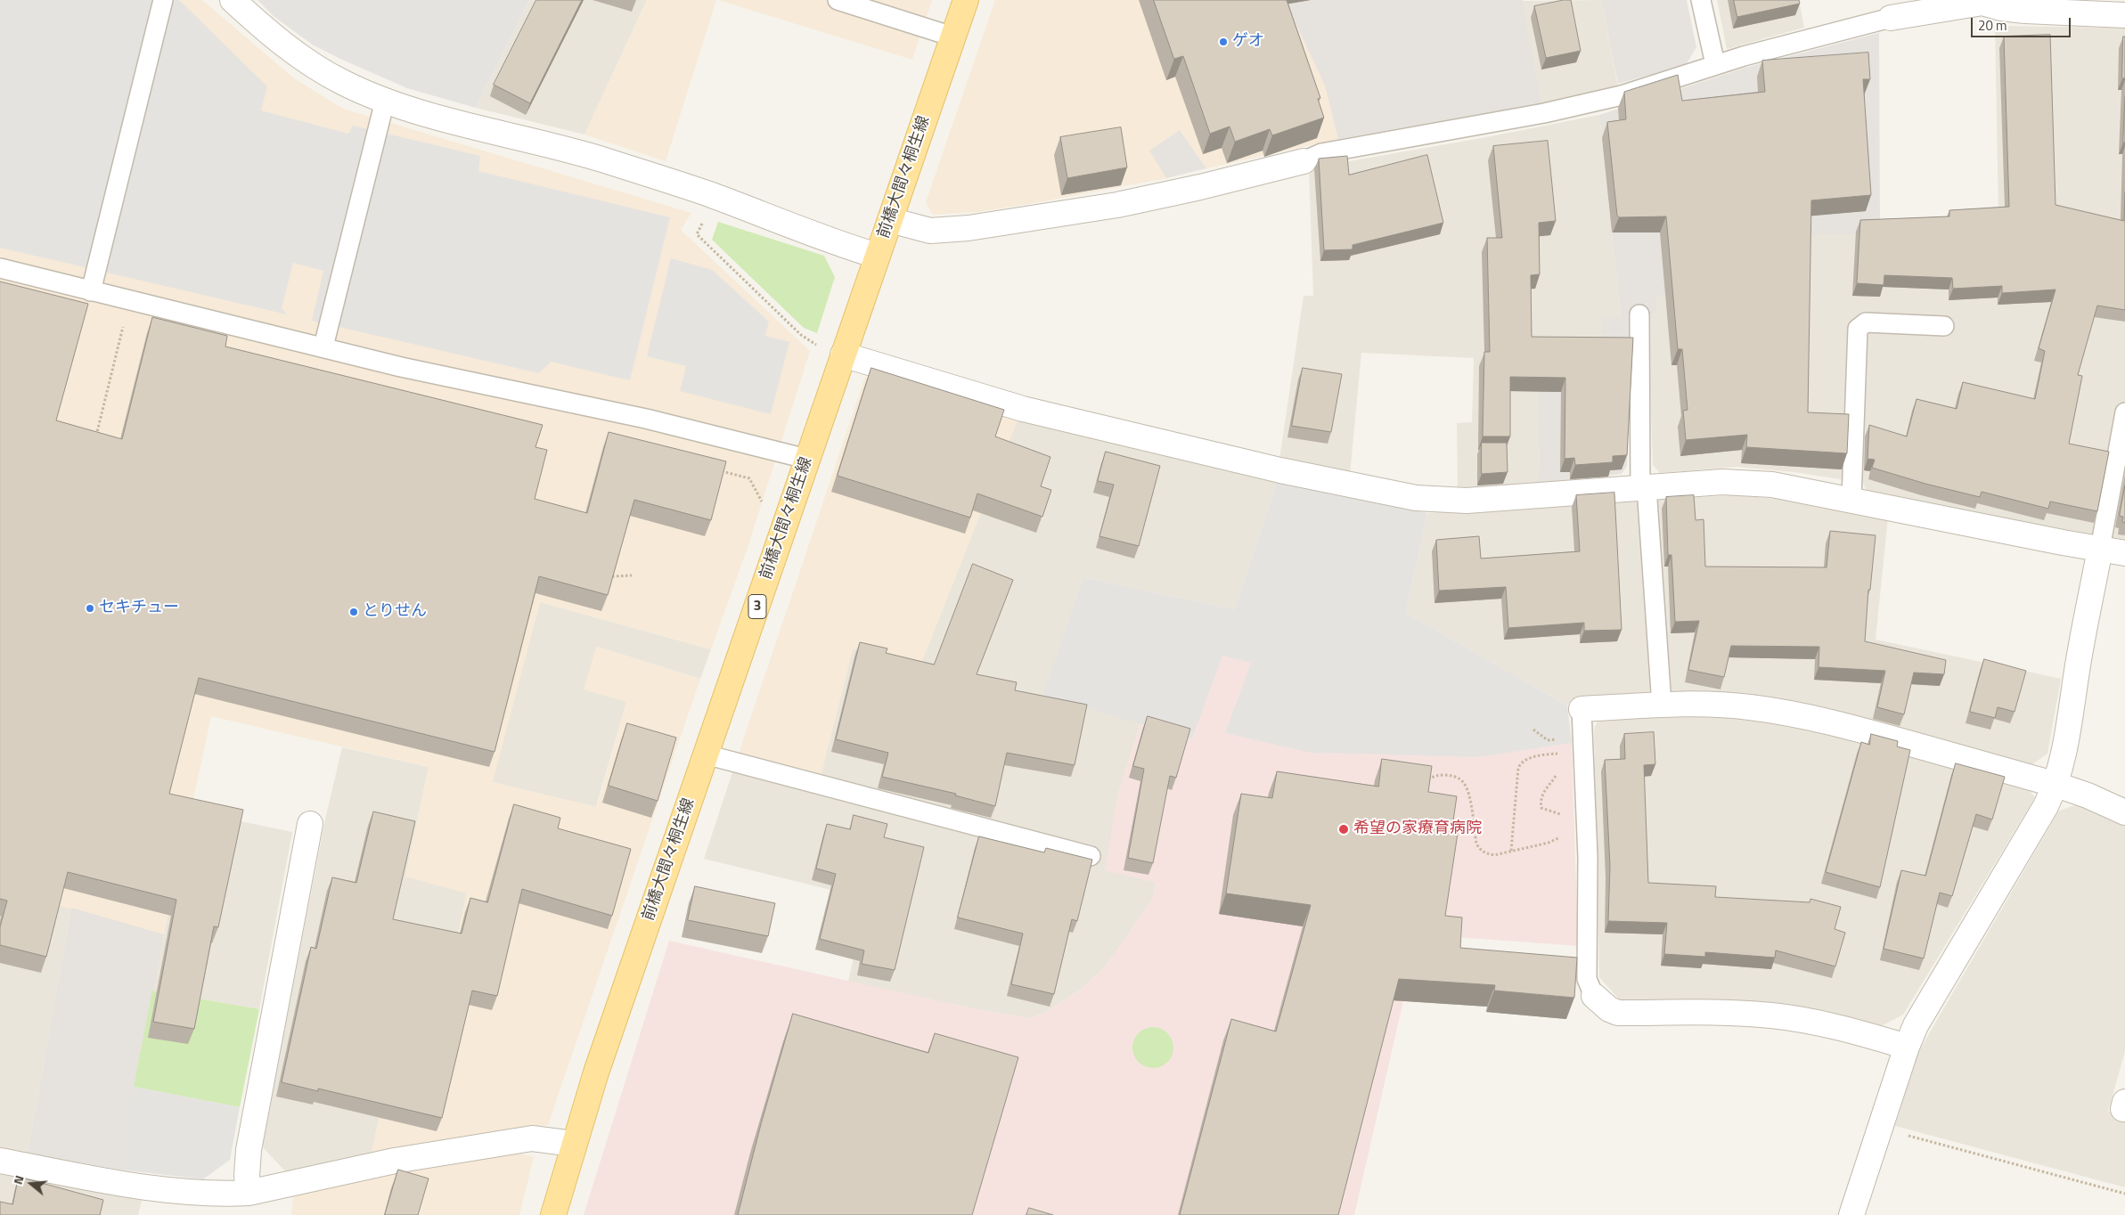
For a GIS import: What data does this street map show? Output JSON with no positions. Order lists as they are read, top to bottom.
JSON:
{
  "streets": {
    "main road": ["前橋大間々桐生線", "3"]
  },
  "places": [
    "ゲオ",
    "セキチュー",
    "とりせん",
    "希望の家療育病院"
  ],
  "scale_bar": "20 m",
  "north": "left"
}
